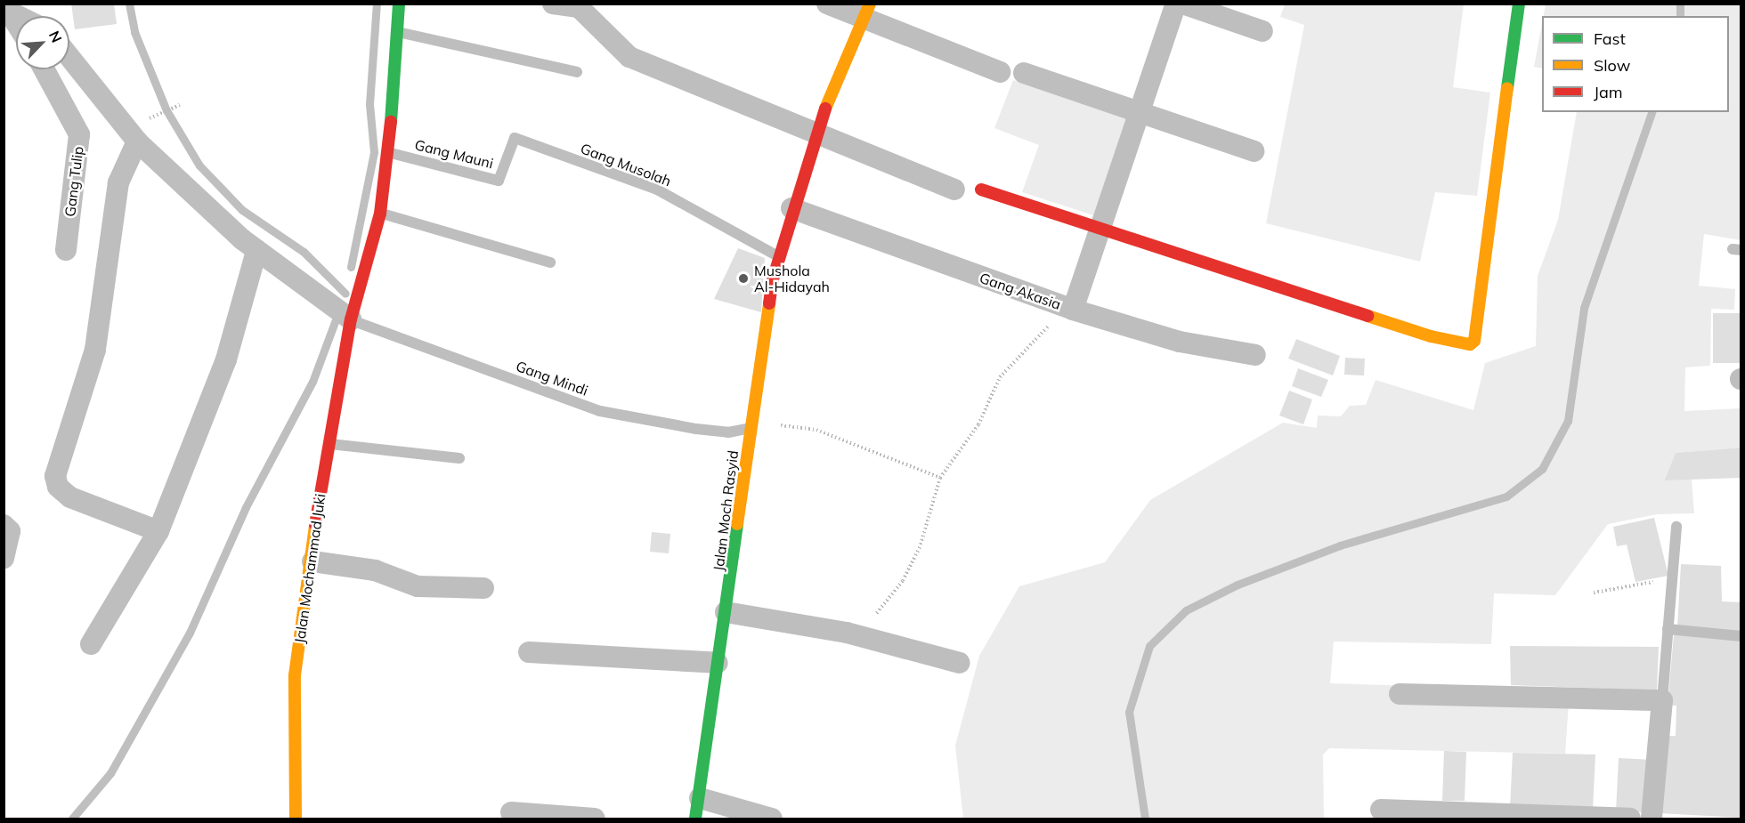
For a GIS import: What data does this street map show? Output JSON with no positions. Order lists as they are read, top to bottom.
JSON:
{
  "streets": {
    "street": [
      "Gang Tulip",
      "Gang Akasia",
      "Jalan Moch Rasyid",
      "Jalan Mochammad Juki"
    ],
    "lane": ["Gang Mauni", "Gang Musolah", "Gang Mindi"]
  },
  "crossings": [
    ["Gang Mauni", "Gang Musolah"],
    ["Gang Mauni", "Jalan Mochammad Juki"],
    ["Gang Musolah", "Jalan Moch Rasyid"],
    ["Gang Akasia", "Jalan Moch Rasyid"],
    ["Gang Mindi", "Jalan Moch Rasyid"],
    ["Gang Mindi", "Jalan Mochammad Juki"]
  ],
  "places": ["Mushola Al-Hidayah"],
  "legend": ["Fast", "Slow", "Jam"],
  "north": "top right"
}
